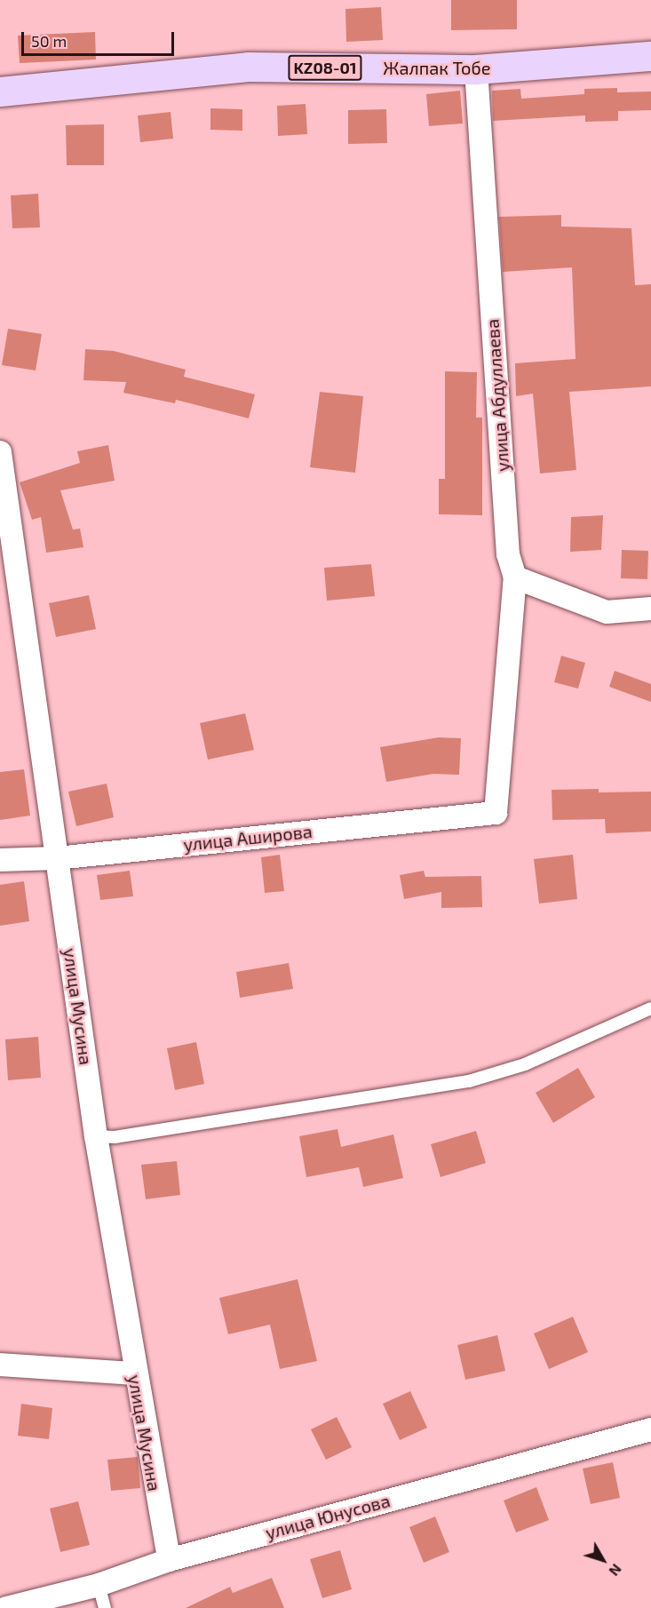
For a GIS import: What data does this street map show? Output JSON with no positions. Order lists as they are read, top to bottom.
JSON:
{
  "streets": {
    "main road": ["KZ08-01", "Жалпак Тобе"],
    "street": [
      "улица Абдуллаева",
      "улица Аширова",
      "улица Мусина",
      "улица Юнусова"
    ]
  },
  "crossings": [
    ["Жалпак Тобе", "улица Абдуллаева"],
    ["улица Абдуллаева", "улица Аширова"],
    ["улица Аширова", "улица Мусина"],
    ["улица Мусина", "улица Юнусова"]
  ],
  "scale_bar": "50 m",
  "north": "bottom right"
}
